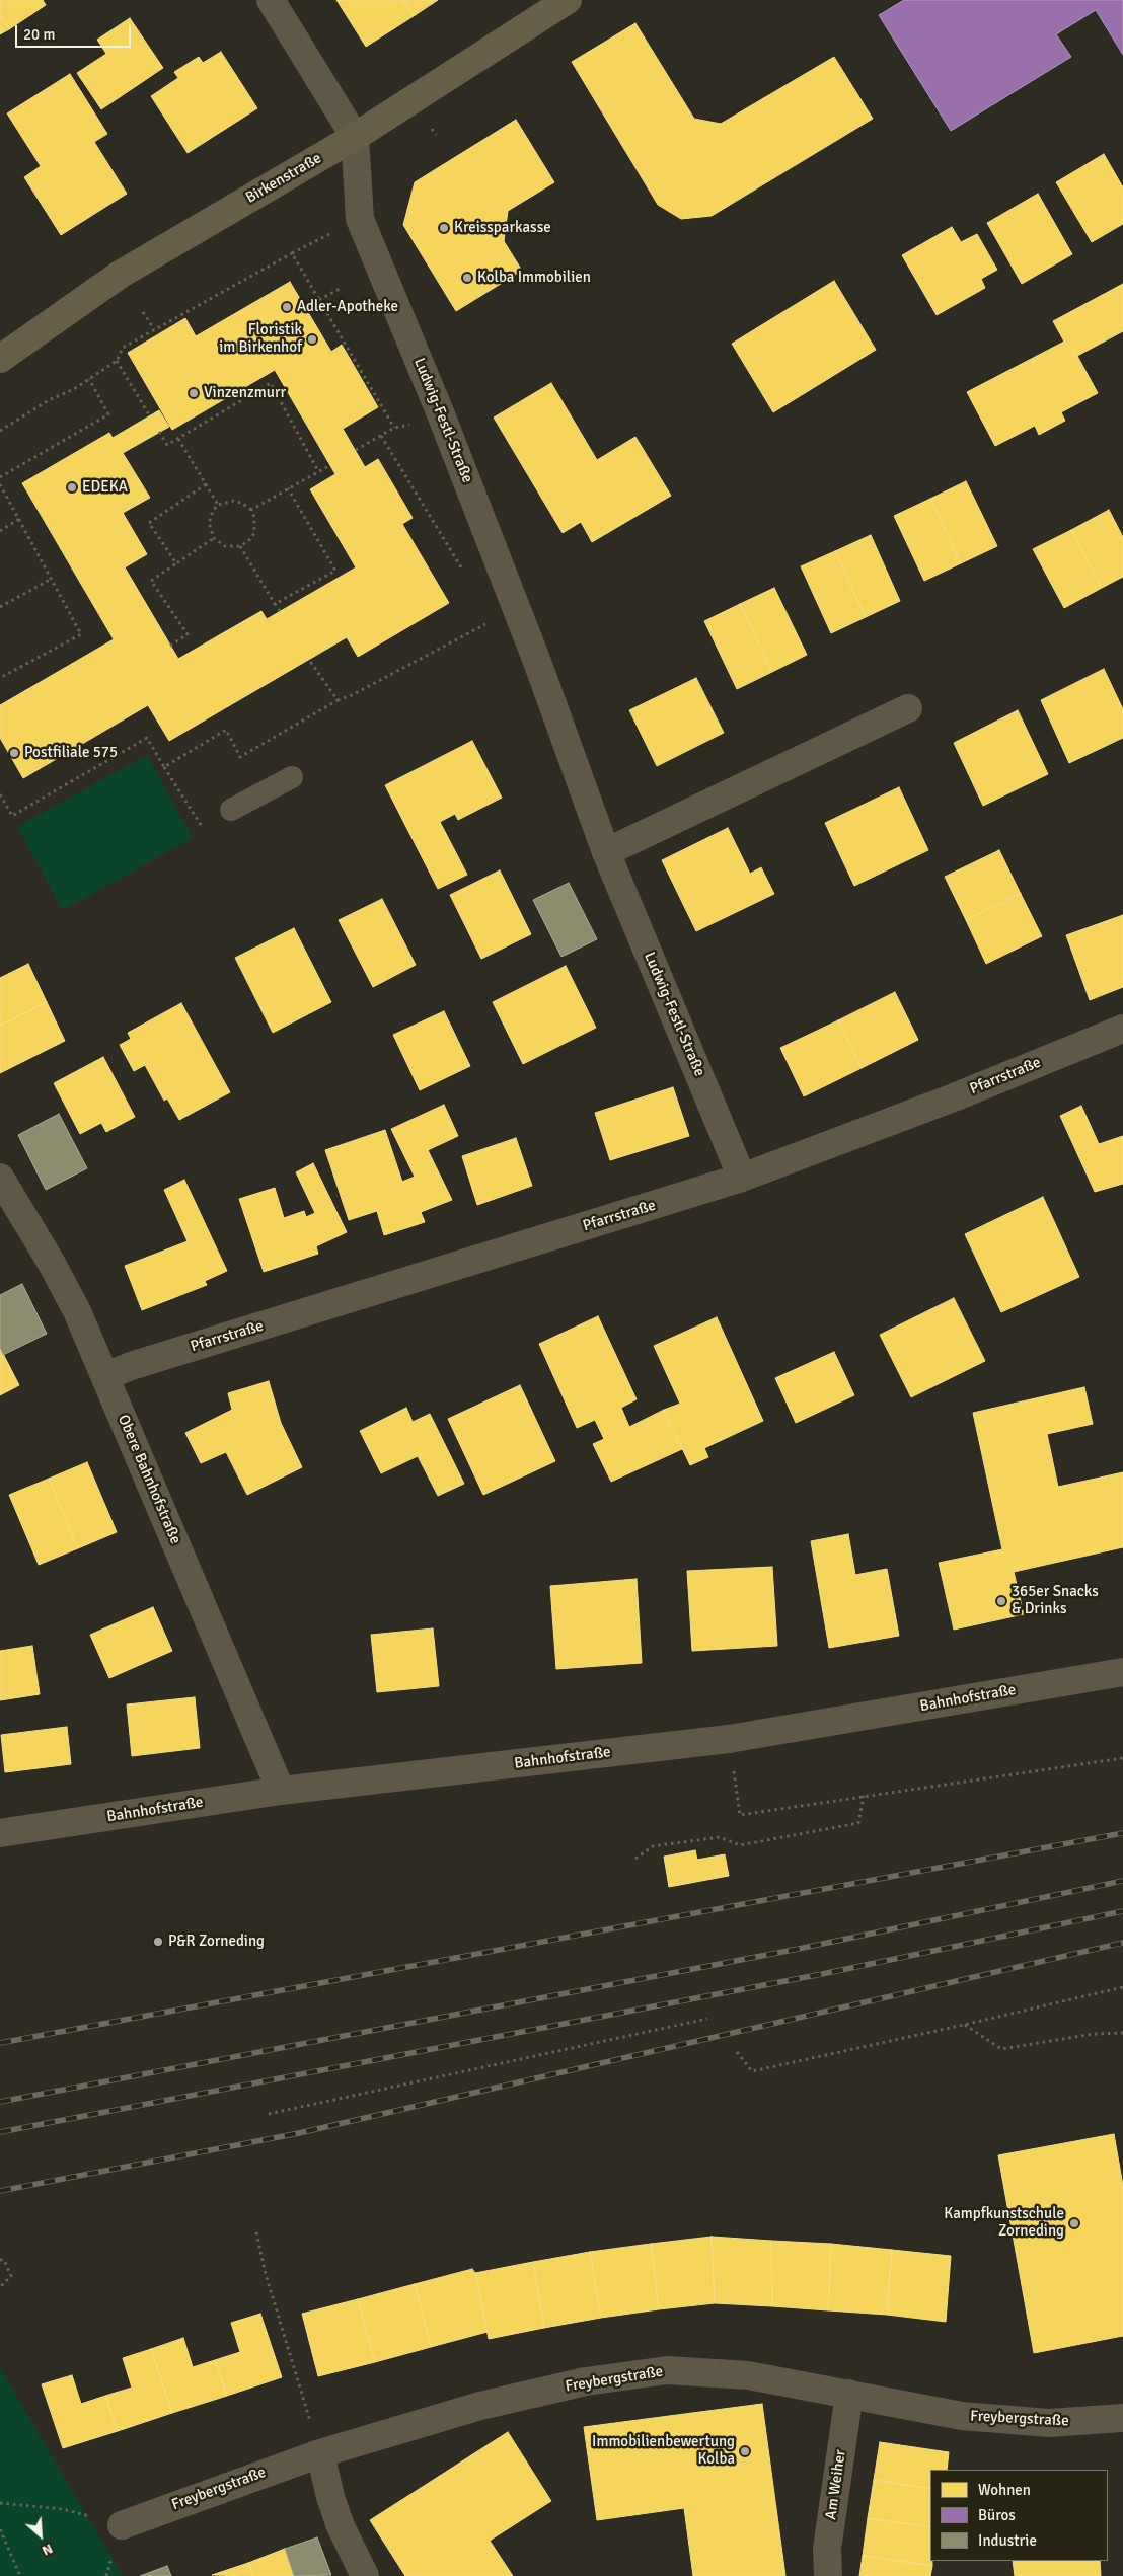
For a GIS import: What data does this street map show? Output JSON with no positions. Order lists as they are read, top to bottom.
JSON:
{
  "streets": {
    "street": [
      "Birkenstraße",
      "Ludwig-Festl-Straße",
      "Pfarrstraße",
      "Obere Bahnhofstraße",
      "Bahnhofstraße",
      "Freybergstraße",
      "Am Weiher"
    ]
  },
  "crossings": [
    ["Birkenstraße", "Ludwig-Festl-Straße"],
    ["Ludwig-Festl-Straße", "Pfarrstraße"],
    ["Pfarrstraße", "Obere Bahnhofstraße"],
    ["Obere Bahnhofstraße", "Bahnhofstraße"],
    ["Freybergstraße", "Am Weiher"]
  ],
  "places": [
    "Kreissparkasse",
    "Kolba Immobilien",
    "Adler-Apotheke",
    "Floristik im Birkenhof",
    "Vinzenzmurr",
    "EDEKA",
    "Postfiliale 575",
    "365er Snacks & Drinks",
    "P&R Zorneding",
    "Kampfkunstschule Zorneding",
    "Immobilienbewertung Kolba"
  ],
  "legend": ["Wohnen", "Büros", "Industrie"],
  "scale_bar": "20 m",
  "north": "bottom right"
}
